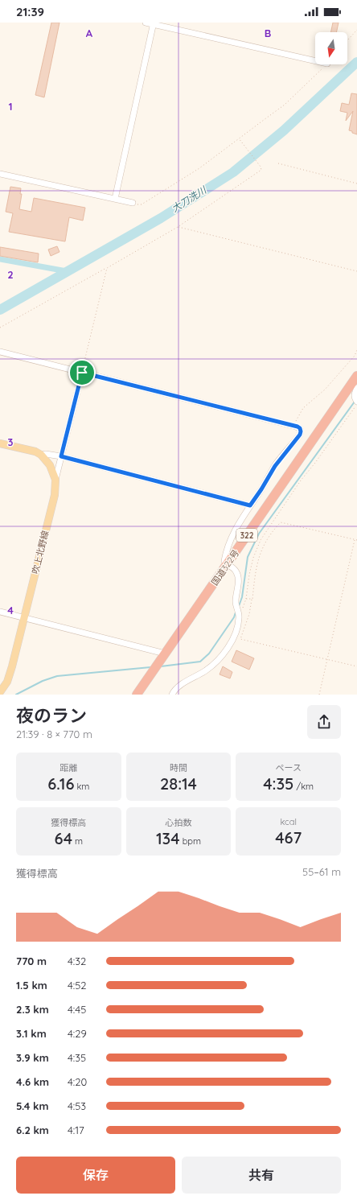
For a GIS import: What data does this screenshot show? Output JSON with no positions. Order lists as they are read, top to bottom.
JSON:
{
  "streets": {
    "highway": ["322", "国道322号"],
    "main road": ["吹上北野線"]
  },
  "water": ["大刀洗川"],
  "north": "bottom",
  "page": {
    "status": "21:39",
    "heading": ["夜のラン", "21:39 · 8 × 770 m"],
    "stats": [
      ["距離", "6.16 km"],
      ["時間", "28:14"],
      ["ペース", "4:35 /km"],
      ["獲得標高", "64 m"],
      ["心拍数", "134 bpm"],
      ["kcal", "467"]
    ],
    "chart": ["獲得標高", "55–61 m"],
    "list": [
      {
        "name": "770 m",
        "note": "4:32"
      },
      {
        "name": "1.5 km",
        "note": "4:52"
      },
      {
        "name": "2.3 km",
        "note": "4:45"
      },
      {
        "name": "3.1 km",
        "note": "4:29"
      },
      {
        "name": "3.9 km",
        "note": "4:35"
      },
      {
        "name": "4.6 km",
        "note": "4:20"
      },
      {
        "name": "5.4 km",
        "note": "4:53"
      },
      {
        "name": "6.2 km",
        "note": "4:17"
      }
    ],
    "buttons": ["保存", "共有"]
  },
  "grid": {
    "columns": ["A", "B"],
    "rows": [
      "1",
      "2",
      "3",
      "4"
    ]
  }
}
